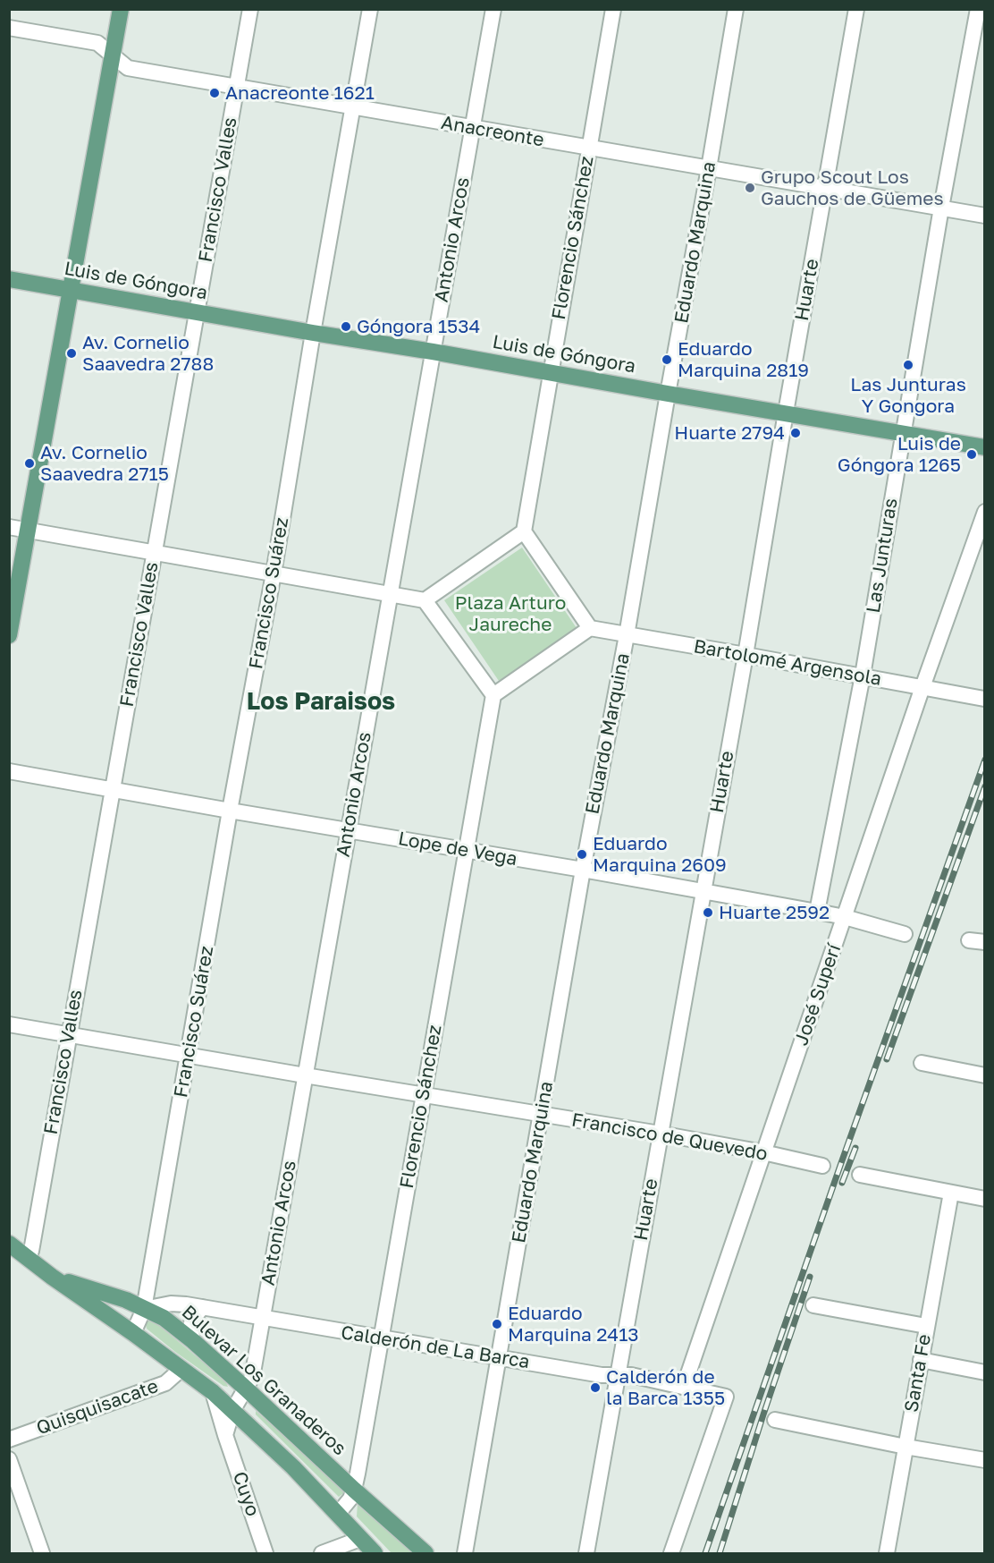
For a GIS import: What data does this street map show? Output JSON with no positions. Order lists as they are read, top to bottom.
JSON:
{
  "streets": {
    "main road": ["Luis de Góngora", "Bulevar Los Granaderos"],
    "street": [
      "Anacreonte",
      "Francisco Valles",
      "Florencio Sánchez",
      "Antonio Arcos",
      "Eduardo Marquina",
      "Huarte",
      "Las Junturas",
      "Francisco Suárez",
      "Bartolomé Argensola",
      "Lope de Vega",
      "José Superí",
      "Francisco de Quevedo",
      "Calderón de La Barca",
      "Santa Fe",
      "Quisquisacate",
      "Cuyo"
    ]
  },
  "crossings": [
    ["Anacreonte", "Francisco Valles"],
    ["Anacreonte", "Florencio Sánchez"],
    ["Anacreonte", "Antonio Arcos"],
    ["Anacreonte", "Eduardo Marquina"],
    ["Anacreonte", "Huarte"],
    ["Anacreonte", "Las Junturas"],
    ["Anacreonte", "Francisco Suárez"],
    ["Francisco Valles", "Luis de Góngora"],
    ["Francisco Valles", "Lope de Vega"],
    ["Francisco Valles", "Francisco de Quevedo"],
    ["Francisco Valles", "Bulevar Los Granaderos"],
    ["Florencio Sánchez", "Luis de Góngora"],
    ["Florencio Sánchez", "Lope de Vega"],
    ["Florencio Sánchez", "Francisco de Quevedo"],
    ["Florencio Sánchez", "Calderón de La Barca"],
    ["Florencio Sánchez", "Bulevar Los Granaderos"],
    ["Antonio Arcos", "Luis de Góngora"],
    ["Antonio Arcos", "Lope de Vega"],
    ["Antonio Arcos", "Francisco de Quevedo"],
    ["Antonio Arcos", "Calderón de La Barca"],
    ["Antonio Arcos", "Bulevar Los Granaderos"],
    ["Eduardo Marquina", "Luis de Góngora"],
    ["Eduardo Marquina", "Bartolomé Argensola"],
    ["Eduardo Marquina", "Lope de Vega"],
    ["Eduardo Marquina", "Francisco de Quevedo"],
    ["Eduardo Marquina", "Calderón de La Barca"],
    ["Luis de Góngora", "Huarte"],
    ["Luis de Góngora", "Las Junturas"],
    ["Luis de Góngora", "Francisco Suárez"],
    ["Huarte", "Bartolomé Argensola"],
    ["Huarte", "Lope de Vega"],
    ["Huarte", "Francisco de Quevedo"],
    ["Huarte", "Calderón de La Barca"],
    ["Las Junturas", "Bartolomé Argensola"],
    ["Las Junturas", "Lope de Vega"],
    ["Francisco Suárez", "Lope de Vega"],
    ["Francisco Suárez", "Francisco de Quevedo"],
    ["Francisco Suárez", "Calderón de La Barca"],
    ["Francisco Suárez", "Bulevar Los Granaderos"],
    ["Bartolomé Argensola", "José Superí"],
    ["Lope de Vega", "José Superí"],
    ["José Superí", "Francisco de Quevedo"],
    ["José Superí", "Calderón de La Barca"],
    ["Calderón de La Barca", "Bulevar Los Granaderos"],
    ["Bulevar Los Granaderos", "Quisquisacate"],
    ["Bulevar Los Granaderos", "Cuyo"]
  ],
  "districts": ["Los Paraisos"],
  "parks": ["Plaza Arturo Jaureche"],
  "places": [
    "Anacreonte 1621",
    "Grupo Scout Los Gauchos de Güemes",
    "Góngora 1534",
    "Av. Cornelio Saavedra 2788",
    "Eduardo Marquina 2819",
    "Las Junturas Y Gongora",
    "Huarte 2794",
    "Luis de Góngora 1265",
    "Av. Cornelio Saavedra 2715",
    "Eduardo Marquina 2609",
    "Huarte 2592",
    "Eduardo Marquina 2413",
    "Calderón de la Barca 1355"
  ]
}
